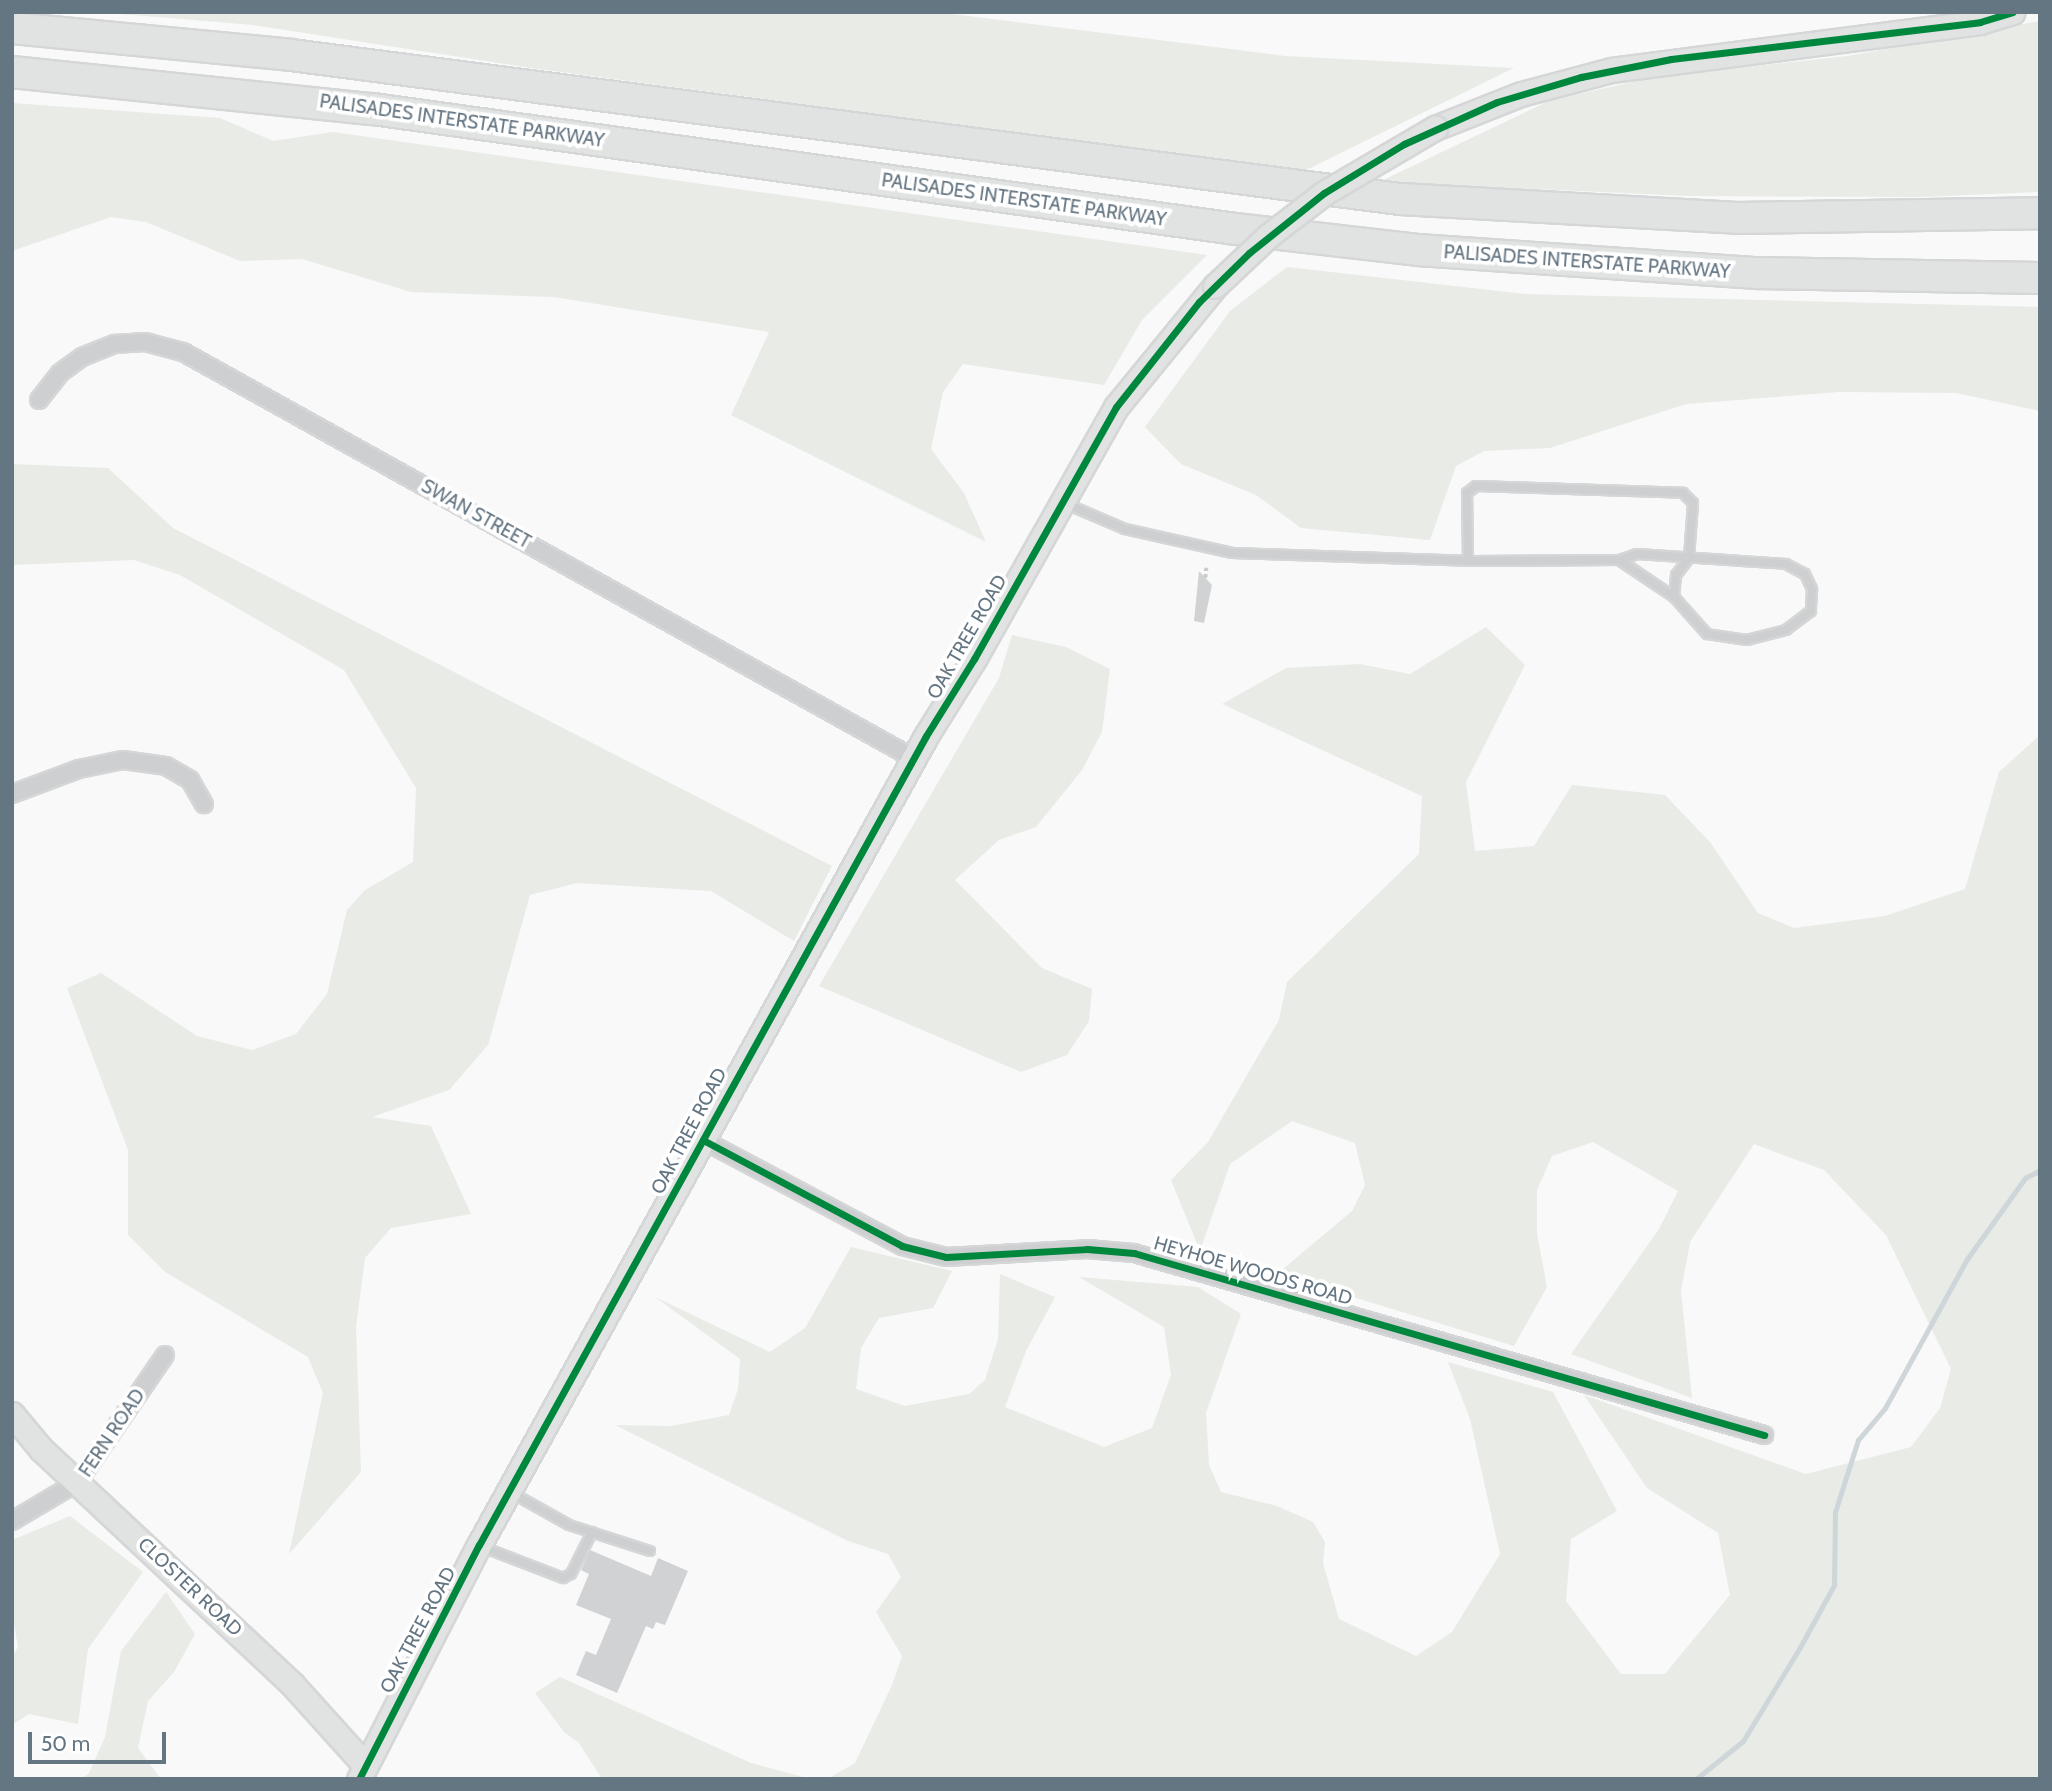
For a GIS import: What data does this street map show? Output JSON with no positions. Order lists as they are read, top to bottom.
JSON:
{
  "streets": {
    "highway": ["PALISADES INTERSTATE PARKWAY"],
    "street": [
      "SWAN STREET",
      "OAK TREE ROAD",
      "HEYHOE WOODS ROAD",
      "FERN ROAD",
      "CLOSTER ROAD"
    ]
  },
  "crossings": [
    ["SWAN STREET", "OAK TREE ROAD"],
    ["OAK TREE ROAD", "HEYHOE WOODS ROAD"],
    ["OAK TREE ROAD", "CLOSTER ROAD"],
    ["FERN ROAD", "CLOSTER ROAD"]
  ],
  "scale_bar": "50 m"
}
